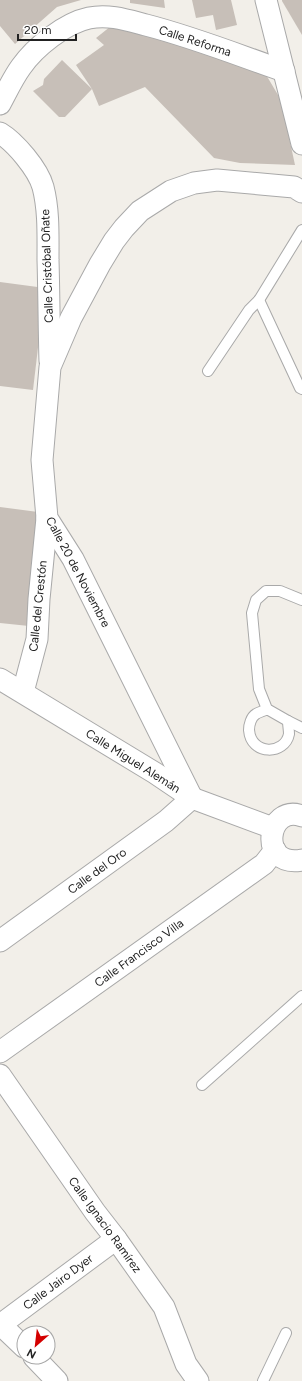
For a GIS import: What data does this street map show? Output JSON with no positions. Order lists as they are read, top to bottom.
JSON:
{
  "streets": {
    "street": [
      "Calle Reforma",
      "Calle Cristóbal Oñate",
      "Calle 20 de Noviembre",
      "Calle del Crestón",
      "Calle Miguel Alemán",
      "Calle del Oro",
      "Calle Francisco Villa",
      "Calle Ignacio Ramírez",
      "Calle Jairo Dyer"
    ]
  },
  "crossings": [
    ["Calle Cristóbal Oñate", "Calle 20 de Noviembre"],
    ["Calle 20 de Noviembre", "Calle del Crestón"],
    ["Calle 20 de Noviembre", "Calle Miguel Alemán"],
    ["Calle 20 de Noviembre", "Calle del Oro"],
    ["Calle del Crestón", "Calle Miguel Alemán"],
    ["Calle Miguel Alemán", "Calle del Oro"],
    ["Calle Ignacio Ramírez", "Calle Jairo Dyer"]
  ],
  "scale_bar": "20 m",
  "north": "bottom left"
}
